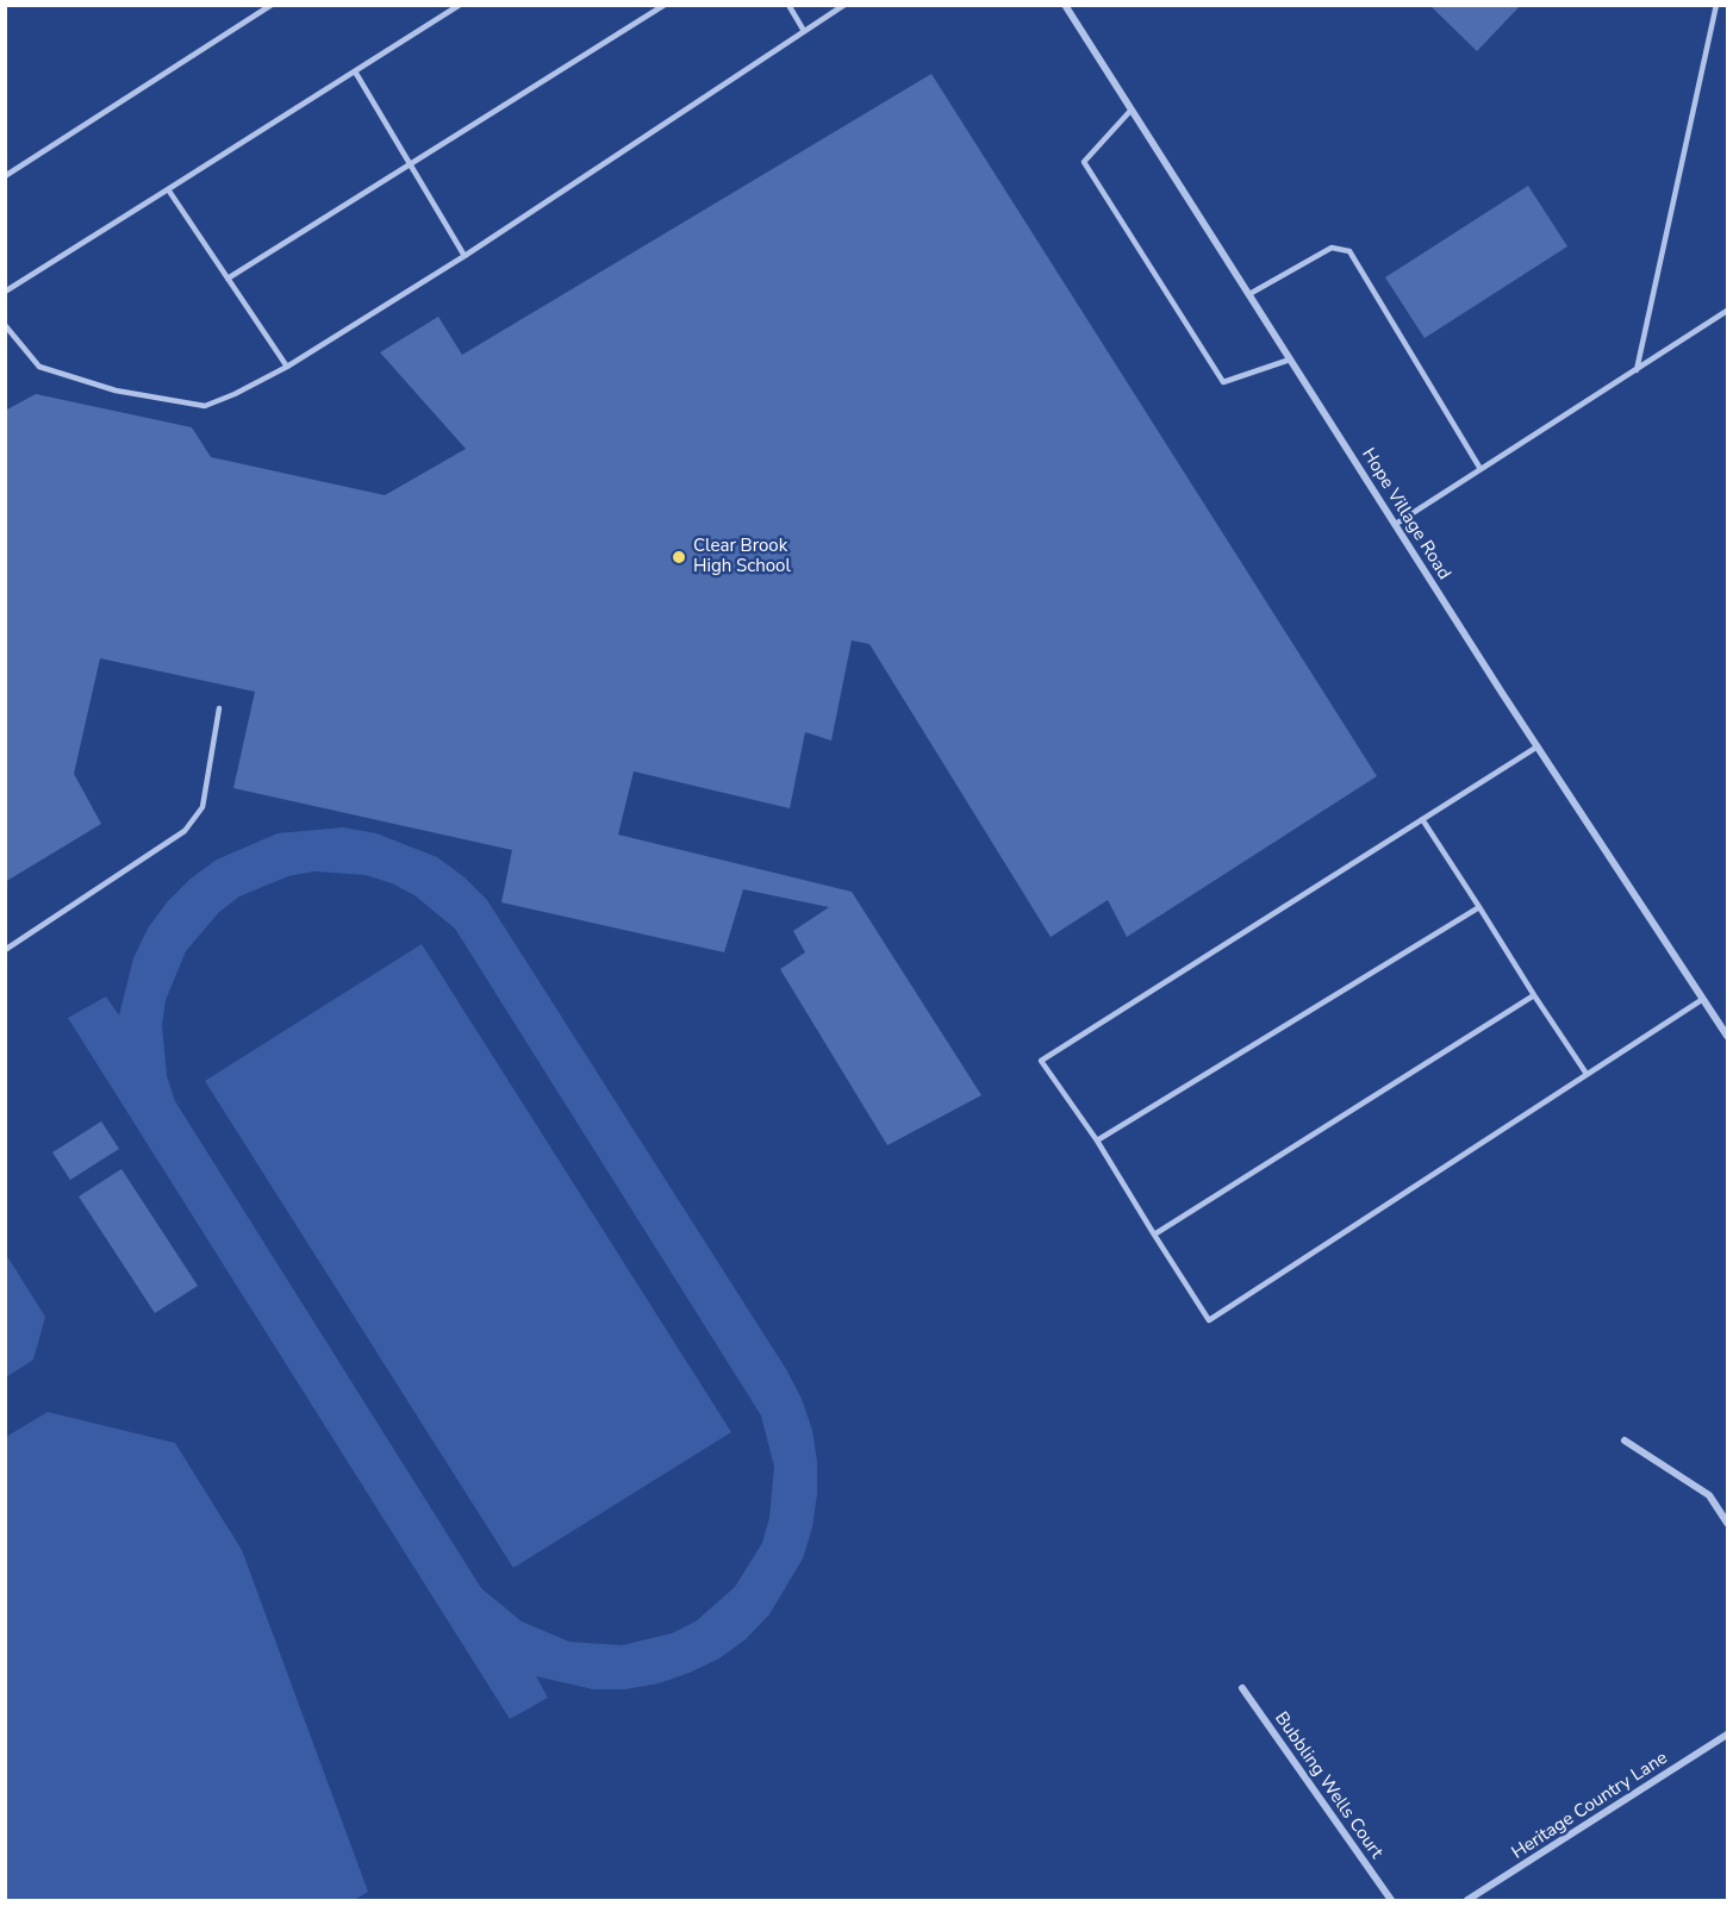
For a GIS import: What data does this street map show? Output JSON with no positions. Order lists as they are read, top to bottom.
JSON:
{
  "streets": {
    "street": ["Hope Village Road", "Bubbling Wells Court", "Heritage Country Lane"]
  },
  "places": ["Clear Brook High School"]
}
